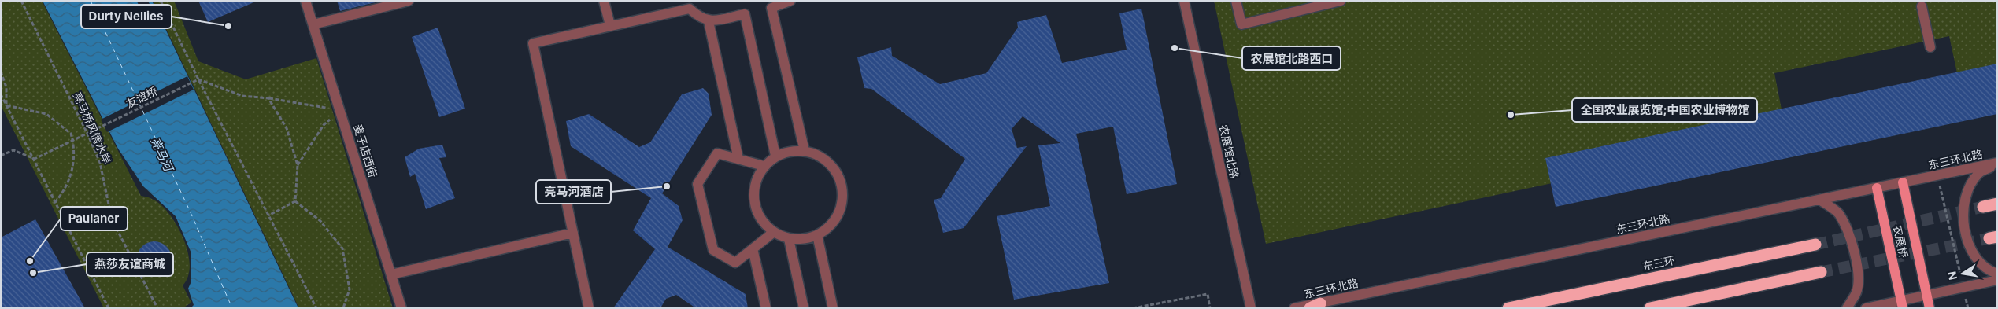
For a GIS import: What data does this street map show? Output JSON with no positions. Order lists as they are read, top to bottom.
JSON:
{
  "streets": {
    "highway": ["东三环"],
    "main road": ["农展桥"],
    "street": ["麦子店西街", "农展馆北路", "东三环北路"],
    "path": ["友谊桥", "亮马桥风情水岸"]
  },
  "crossings": [
    ["友谊桥", "亮马桥风情水岸"],
    ["东三环北路", "农展桥"]
  ],
  "water": ["亮马河"],
  "places": [
    "Durty Nellies",
    "农展馆北路西口",
    "全国农业展览馆;中国农业博物馆",
    "亮马河酒店",
    "Paulaner",
    "燕莎友谊商城"
  ],
  "north": "left"
}
